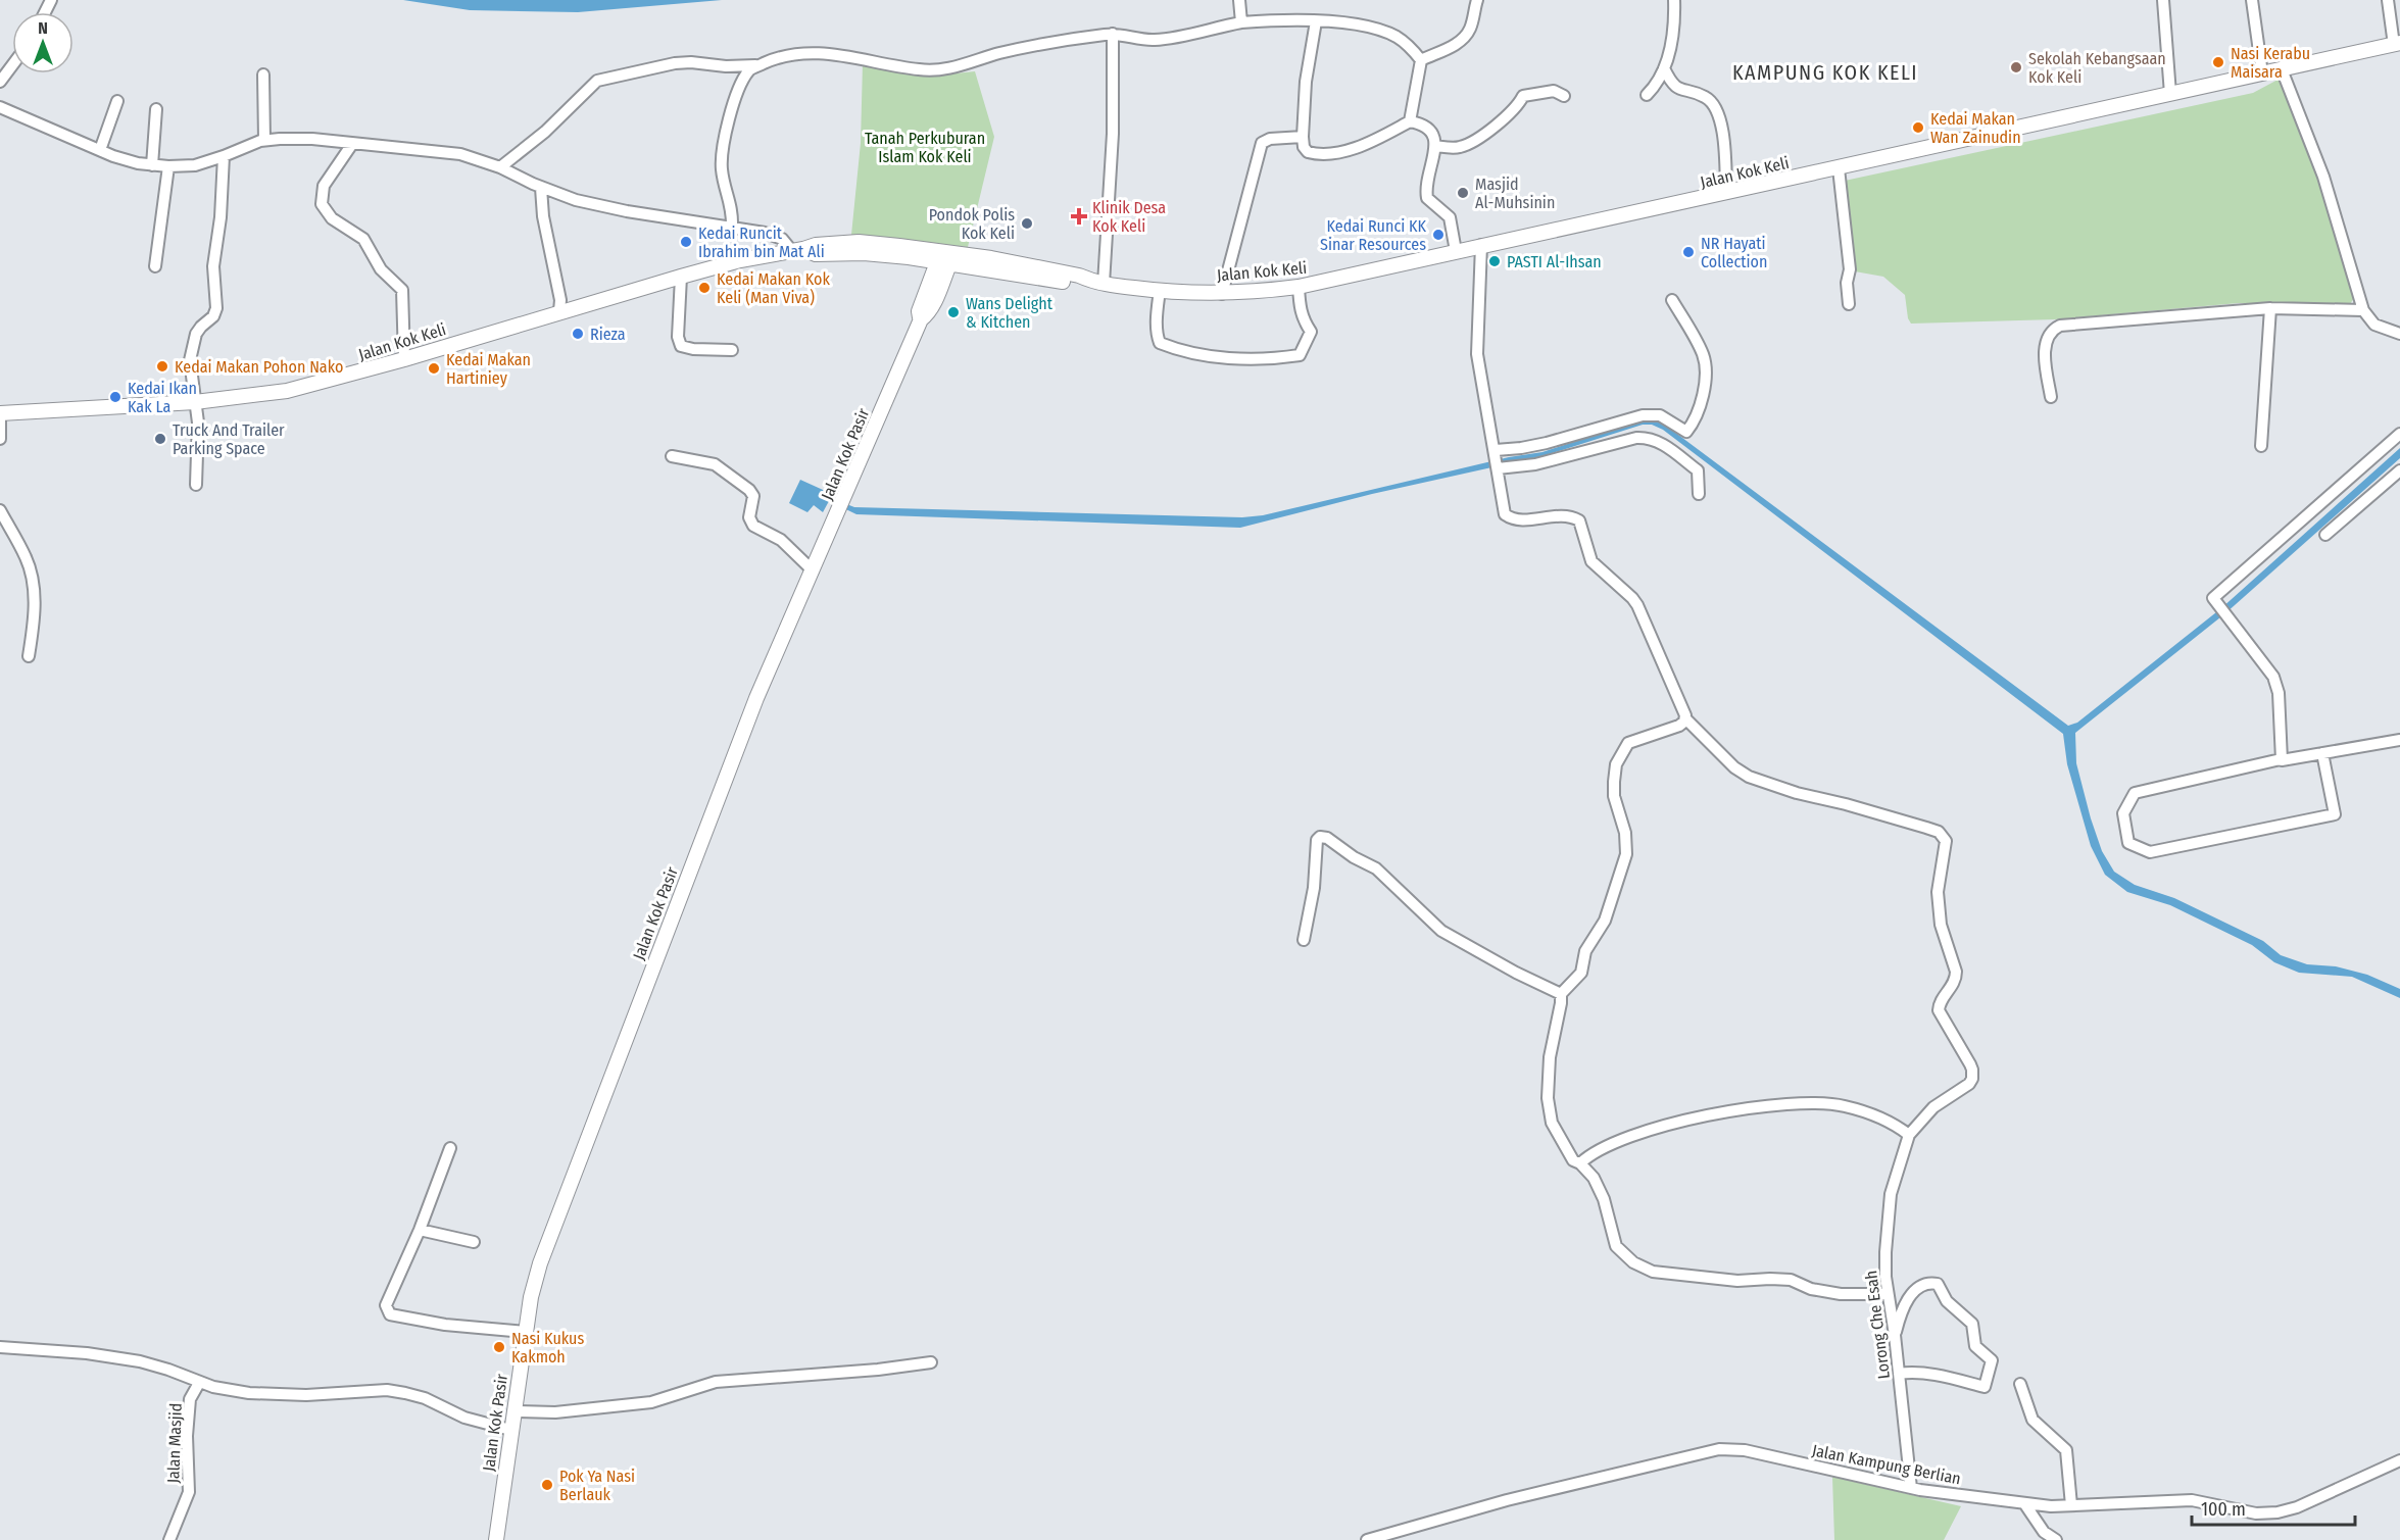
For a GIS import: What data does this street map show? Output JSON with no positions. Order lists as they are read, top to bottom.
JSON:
{
  "streets": {
    "street": [
      "Jalan Kok Keli",
      "Jalan Kok Pasir",
      "Lorong Che Esah",
      "Jalan Masjid",
      "Jalan Kampung Berlian"
    ]
  },
  "crossings": [
    ["Jalan Kok Keli", "Jalan Kok Pasir"],
    ["Lorong Che Esah", "Jalan Kampung Berlian"]
  ],
  "districts": ["KAMPUNG KOK KELI"],
  "parks": ["Tanah Perkuburan Islam Kok Keli"],
  "places": {
    "other": [
      "Nasi Kerabu Maisara",
      "Sekolah Kebangsaan Kok Keli",
      "Kedai Makan Wan Zainudin",
      "Masjid Al-Muhsinin",
      "Pondok Polis Kok Keli",
      "Kedai Runci KK Sinar Resources",
      "Kedai Runcit Ibrahim bin Mat Ali",
      "NR Hayati Collection",
      "PASTI Al-Ihsan",
      "Kedai Makan Kok Keli (Man Viva)",
      "Wans Delight & Kitchen",
      "Rieza",
      "Kedai Makan Pohon Nako",
      "Kedai Makan Hartiniey",
      "Kedai Ikan Kak La",
      "Truck And Trailer Parking Space",
      "Nasi Kukus Kakmoh",
      "Pok Ya Nasi Berlauk"
    ],
    "health": ["Klinik Desa Kok Keli"]
  },
  "scale_bar": "100 m",
  "north": "top"
}
